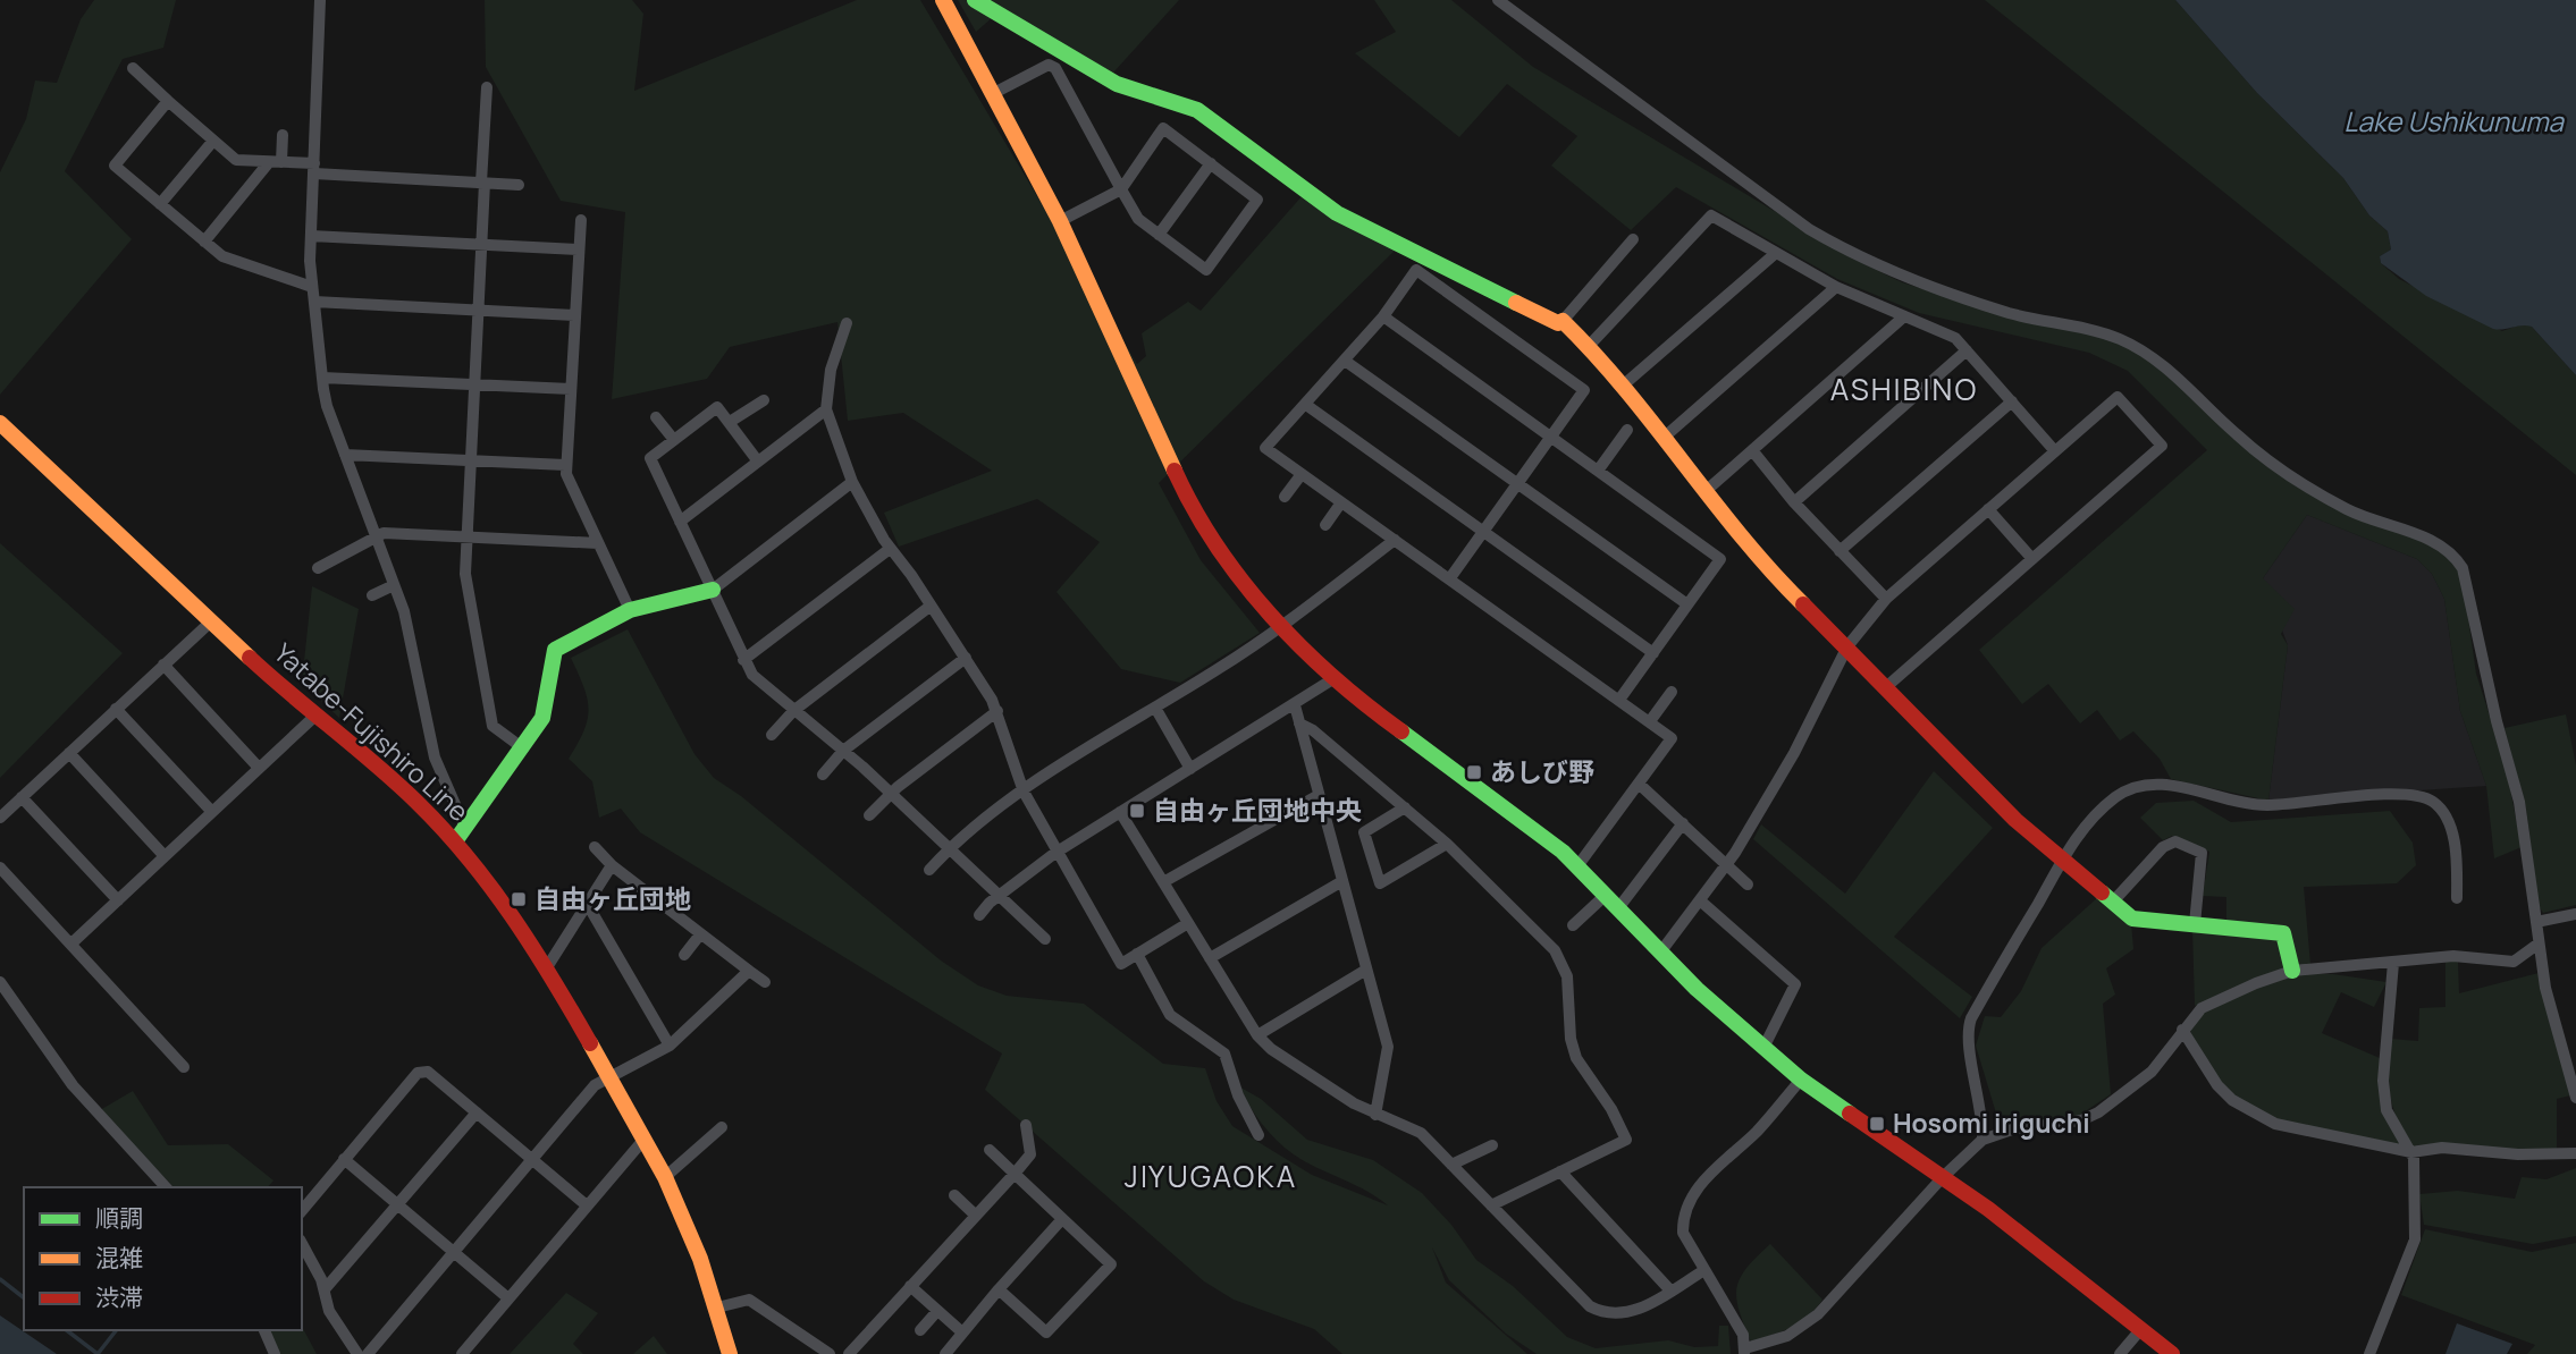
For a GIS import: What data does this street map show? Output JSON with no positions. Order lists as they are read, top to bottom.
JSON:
{
  "streets": {
    "street": ["Yatabe-Fujishiro Line"]
  },
  "districts": ["ASHIBINO", "JIYUGAOKA"],
  "water": ["Lake Ushikunuma"],
  "places": {
    "transit": [
      "あしび野",
      "自由ヶ丘団地中央",
      "自由ヶ丘団地",
      "Hosomi iriguchi"
    ]
  },
  "legend": ["順調", "混雑", "渋滞"]
}
